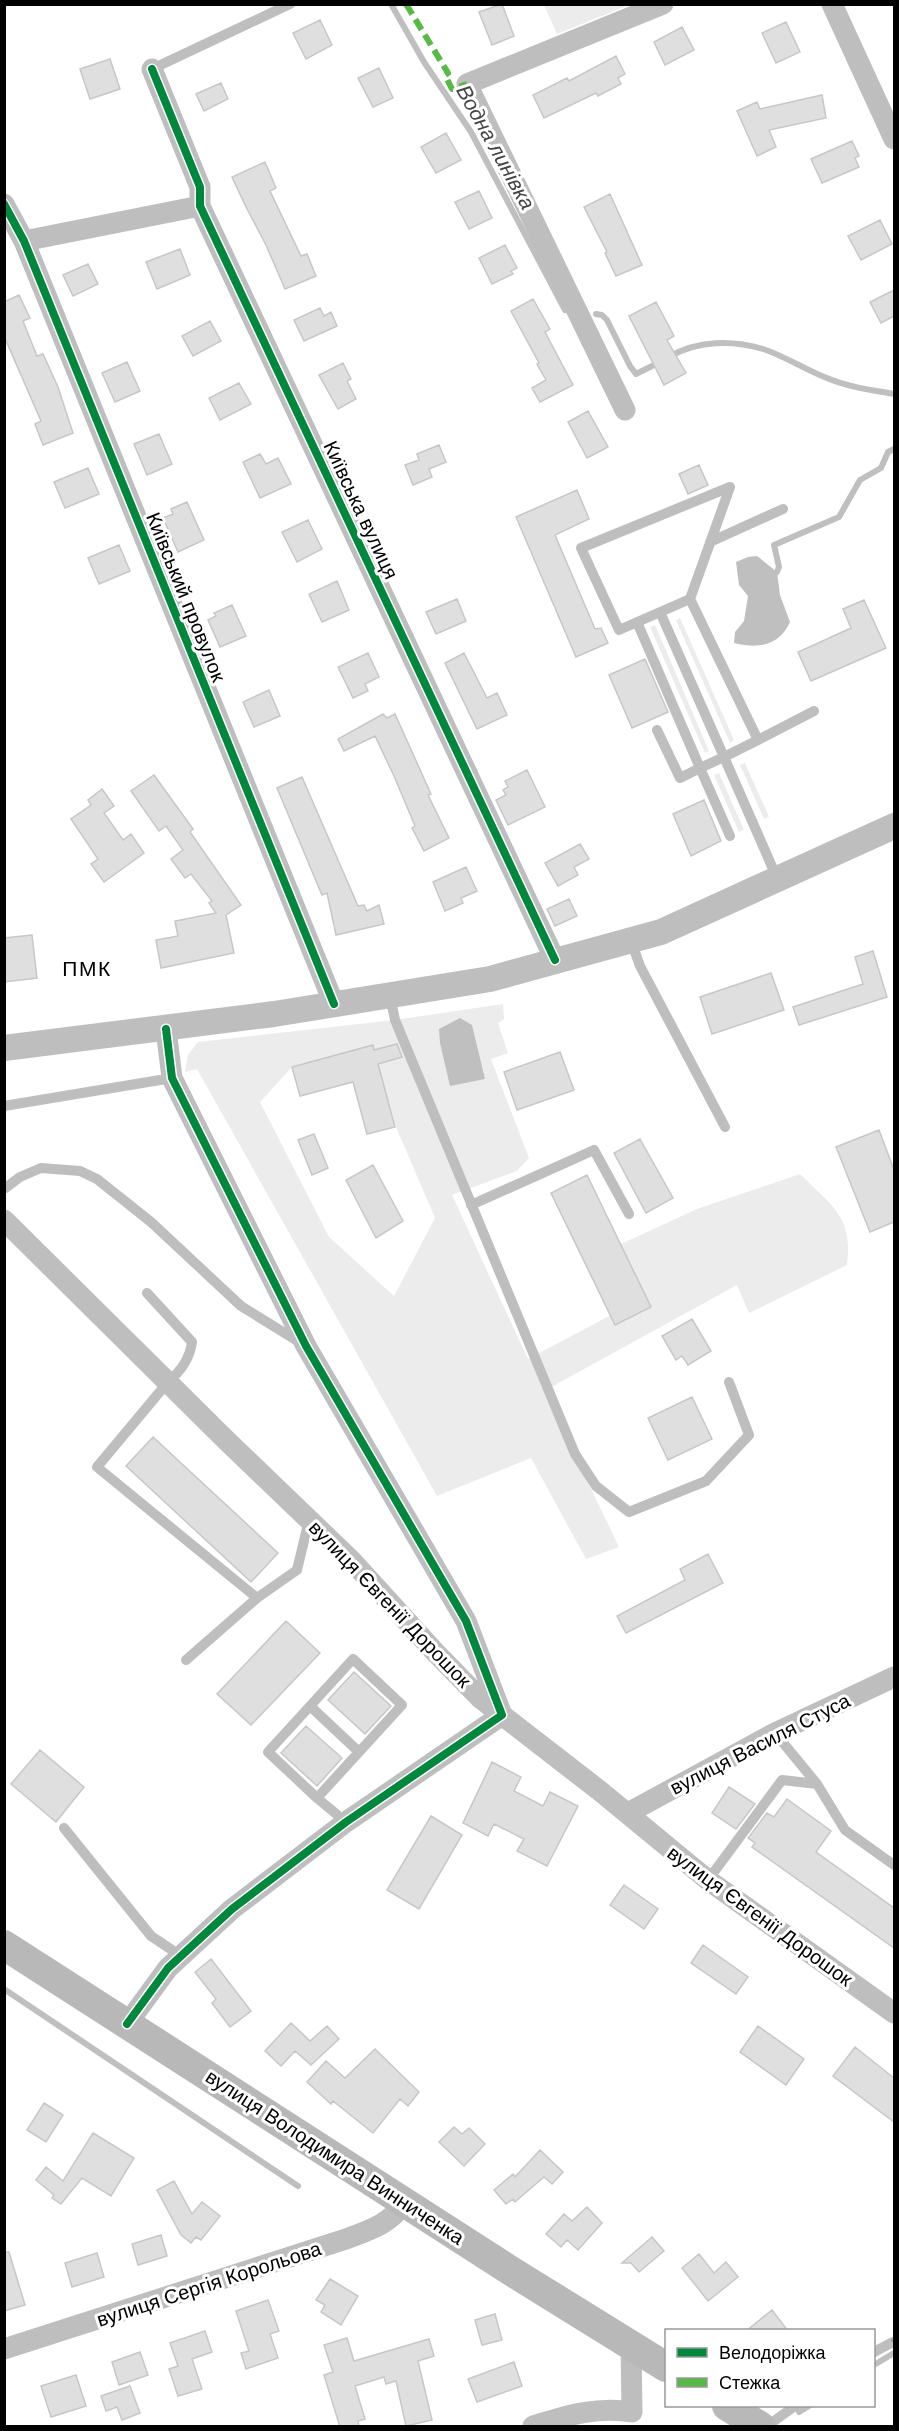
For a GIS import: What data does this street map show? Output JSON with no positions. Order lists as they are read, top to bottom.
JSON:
{
  "streets": {
    "main road": ["вулиця Володимира Винниченка"],
    "street": [
      "Київська вулиця",
      "Київський провулок",
      "вулиця Євгенії Дорошок",
      "вулиця Василя Стуса",
      "вулиця Сергія Корольова"
    ]
  },
  "crossings": [
    ["вулиця Євгенії Дорошок", "вулиця Василя Стуса"],
    ["вулиця Володимира Винниченка", "вулиця Сергія Корольова"]
  ],
  "districts": ["ПМК"],
  "water": ["Водна линівка"],
  "legend": ["Велодоріжка", "Стежка"]
}
